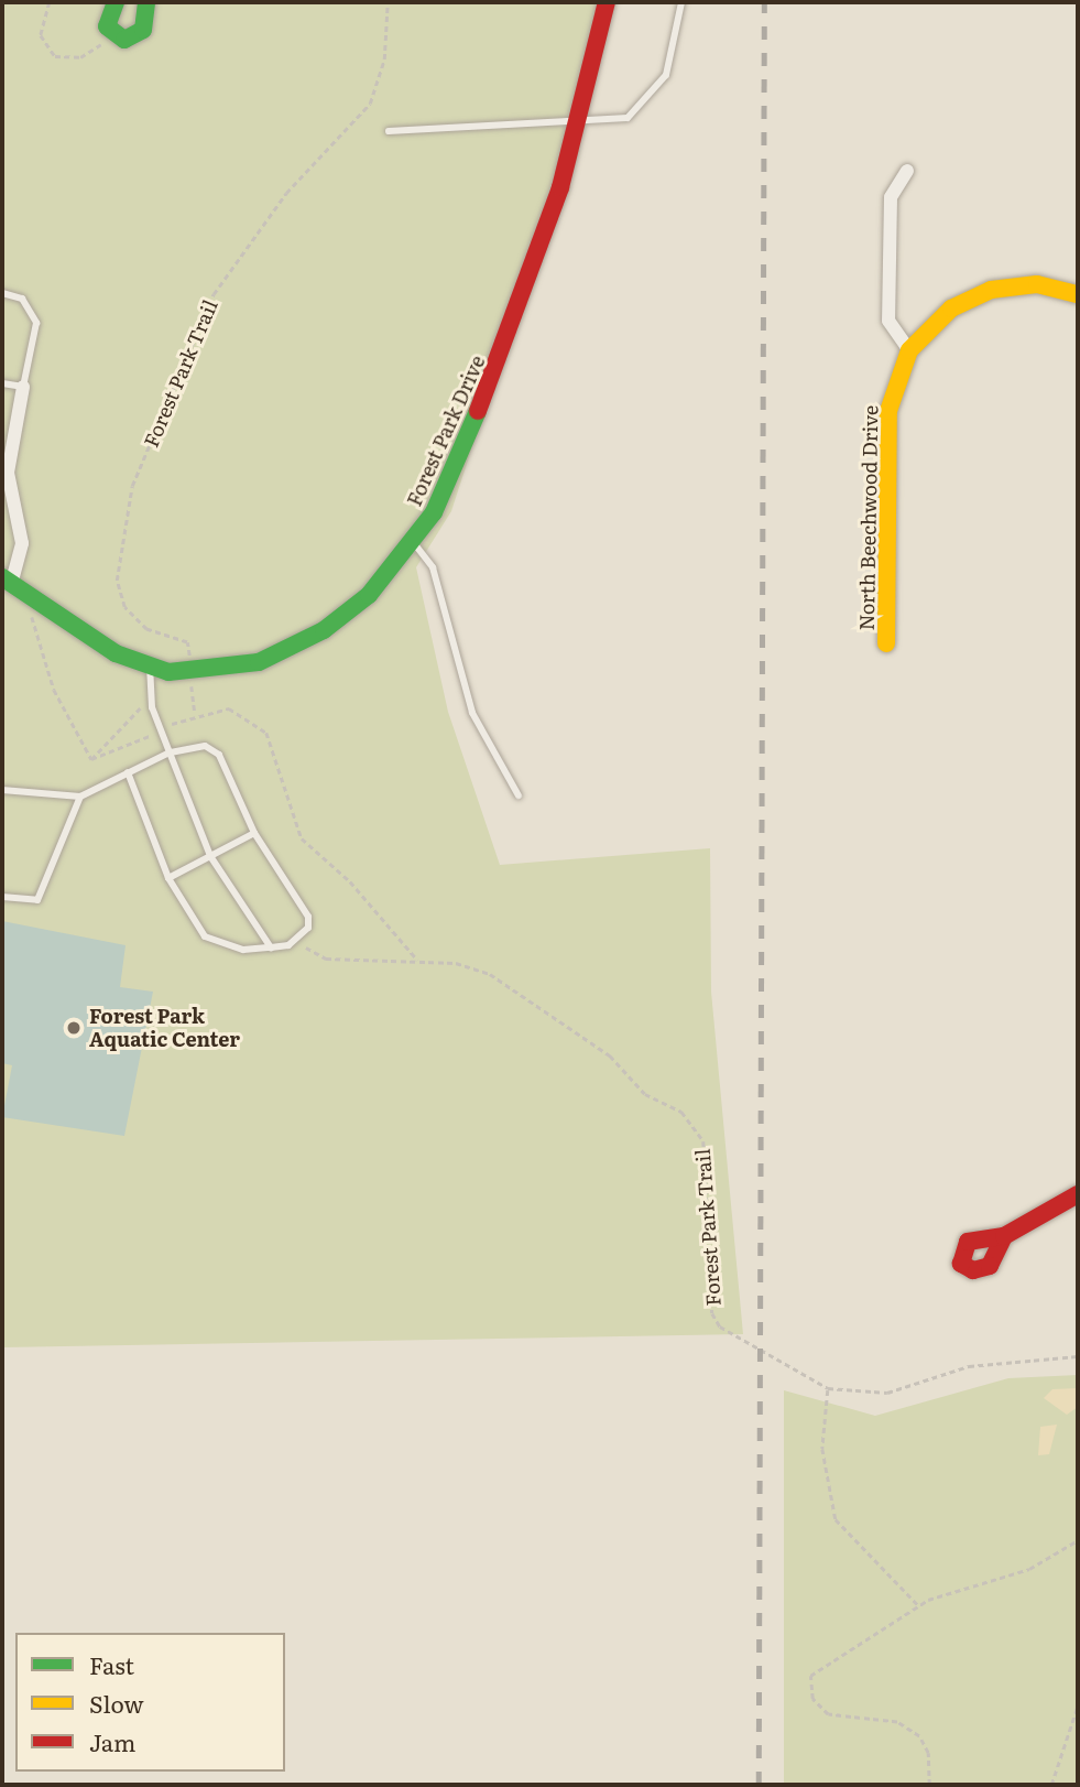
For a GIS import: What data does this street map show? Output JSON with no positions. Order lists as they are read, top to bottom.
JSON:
{
  "streets": {
    "street": ["Forest Park Drive", "North Beechwood Drive"],
    "path": ["Forest Park Trail"]
  },
  "crossings": [
    ["Forest Park Trail", "Forest Park Drive"]
  ],
  "places": ["Forest Park Aquatic Center"],
  "legend": ["Fast", "Slow", "Jam"]
}
